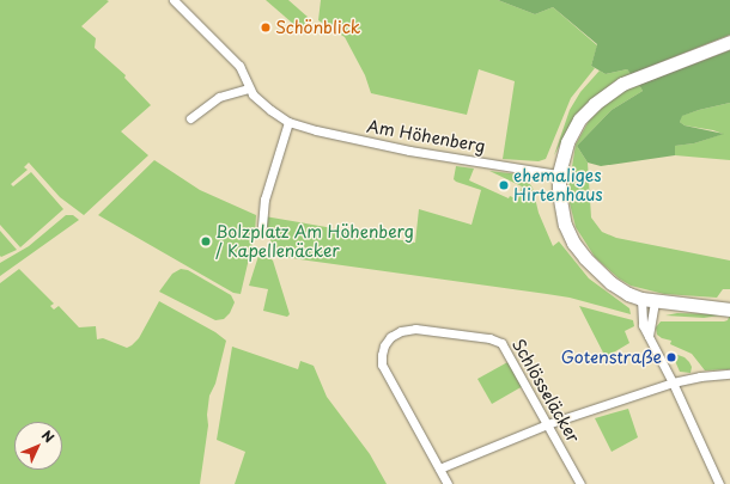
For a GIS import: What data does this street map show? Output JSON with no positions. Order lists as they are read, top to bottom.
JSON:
{
  "streets": {
    "street": ["Am Höhenberg", "Schlösseläcker"]
  },
  "places": [
    "Schönblick",
    "ehemaliges Hirtenhaus",
    "Bolzplatz Am Höhenberg / Kapellenäcker",
    "Gotenstraße"
  ],
  "north": "top right"
}
